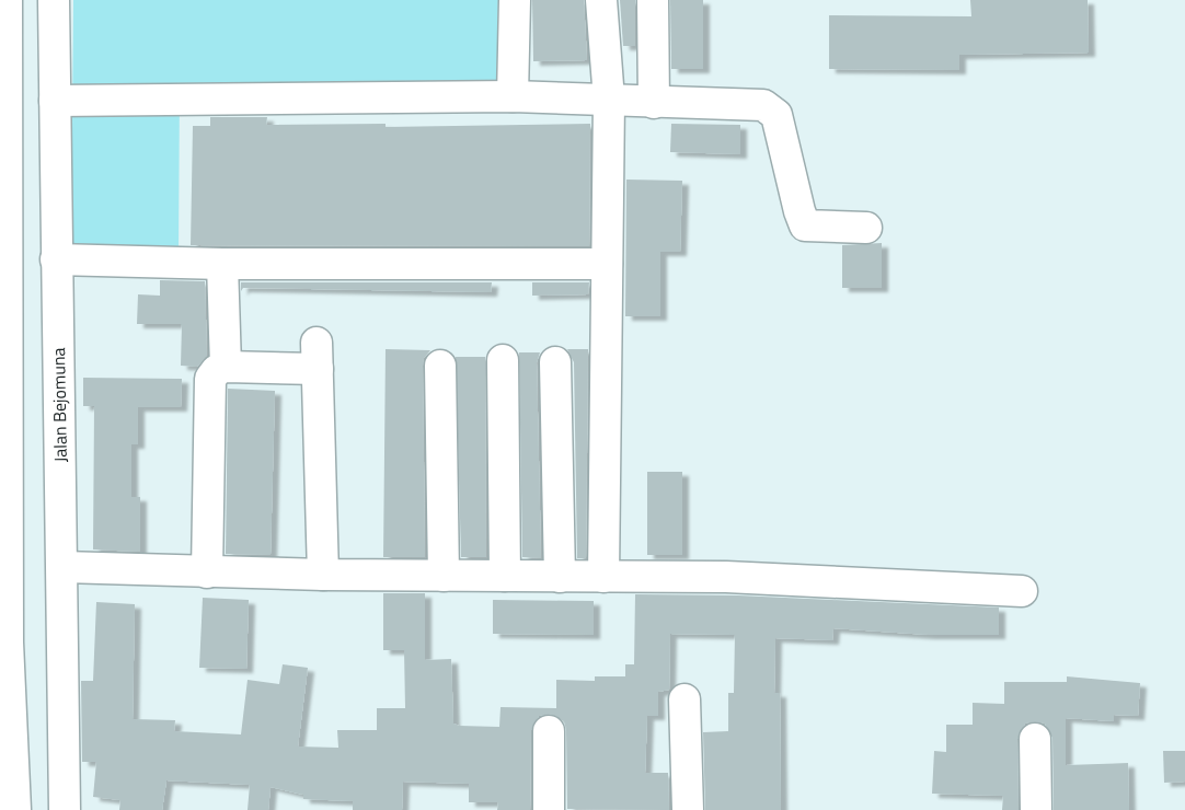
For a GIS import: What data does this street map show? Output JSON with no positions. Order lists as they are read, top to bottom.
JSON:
{
  "streets": {
    "street": ["Jalan Bejomuna"]
  }
}
